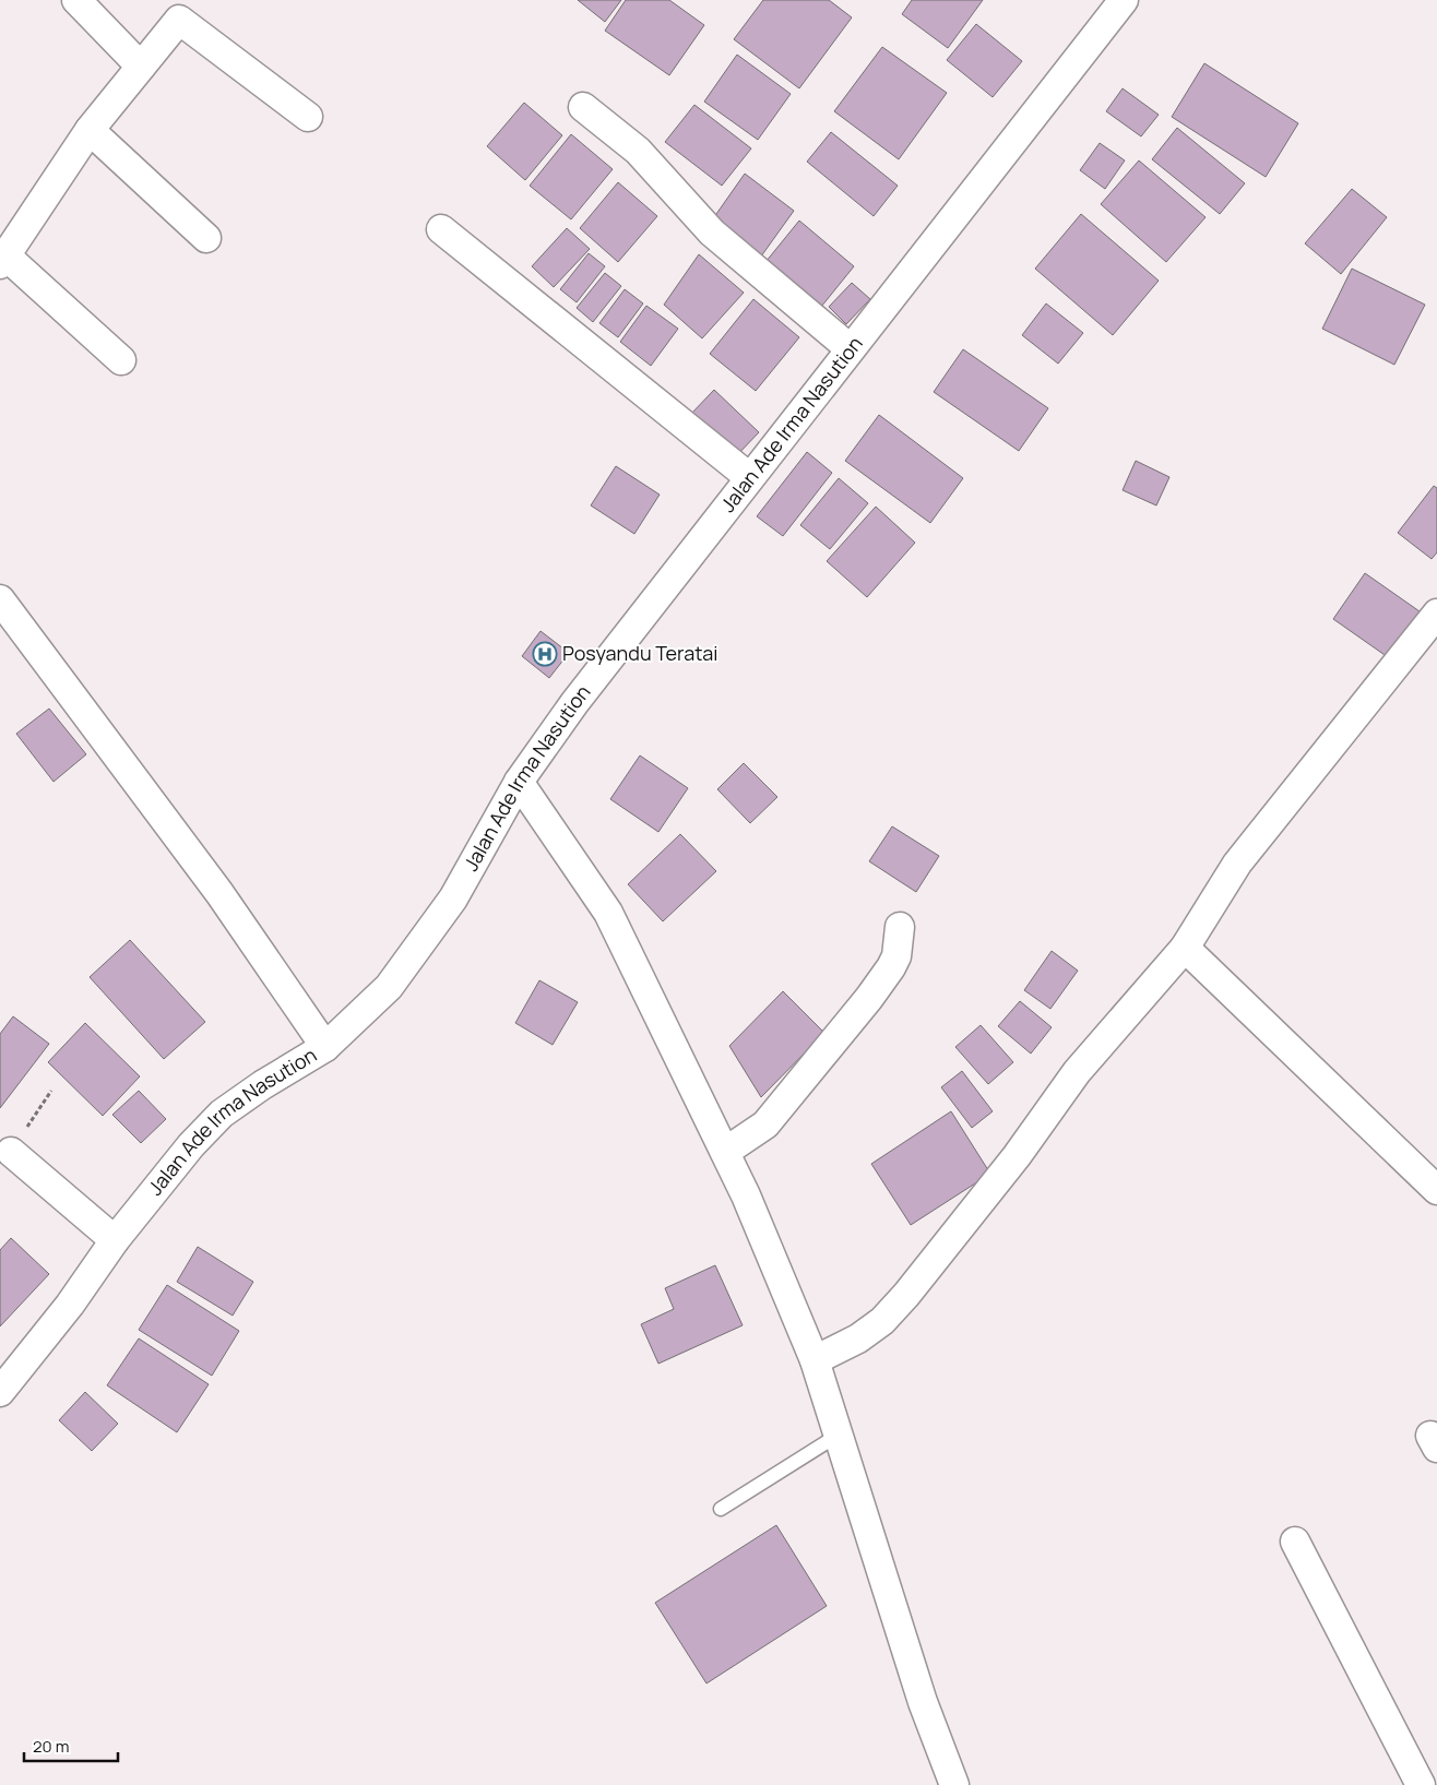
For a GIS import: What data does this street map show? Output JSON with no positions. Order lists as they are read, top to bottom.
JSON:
{
  "streets": {
    "street": ["Jalan Ade Irma Nasution"]
  },
  "places": {
    "hospital": ["Posyandu Teratai"]
  },
  "scale_bar": "20 m"
}
